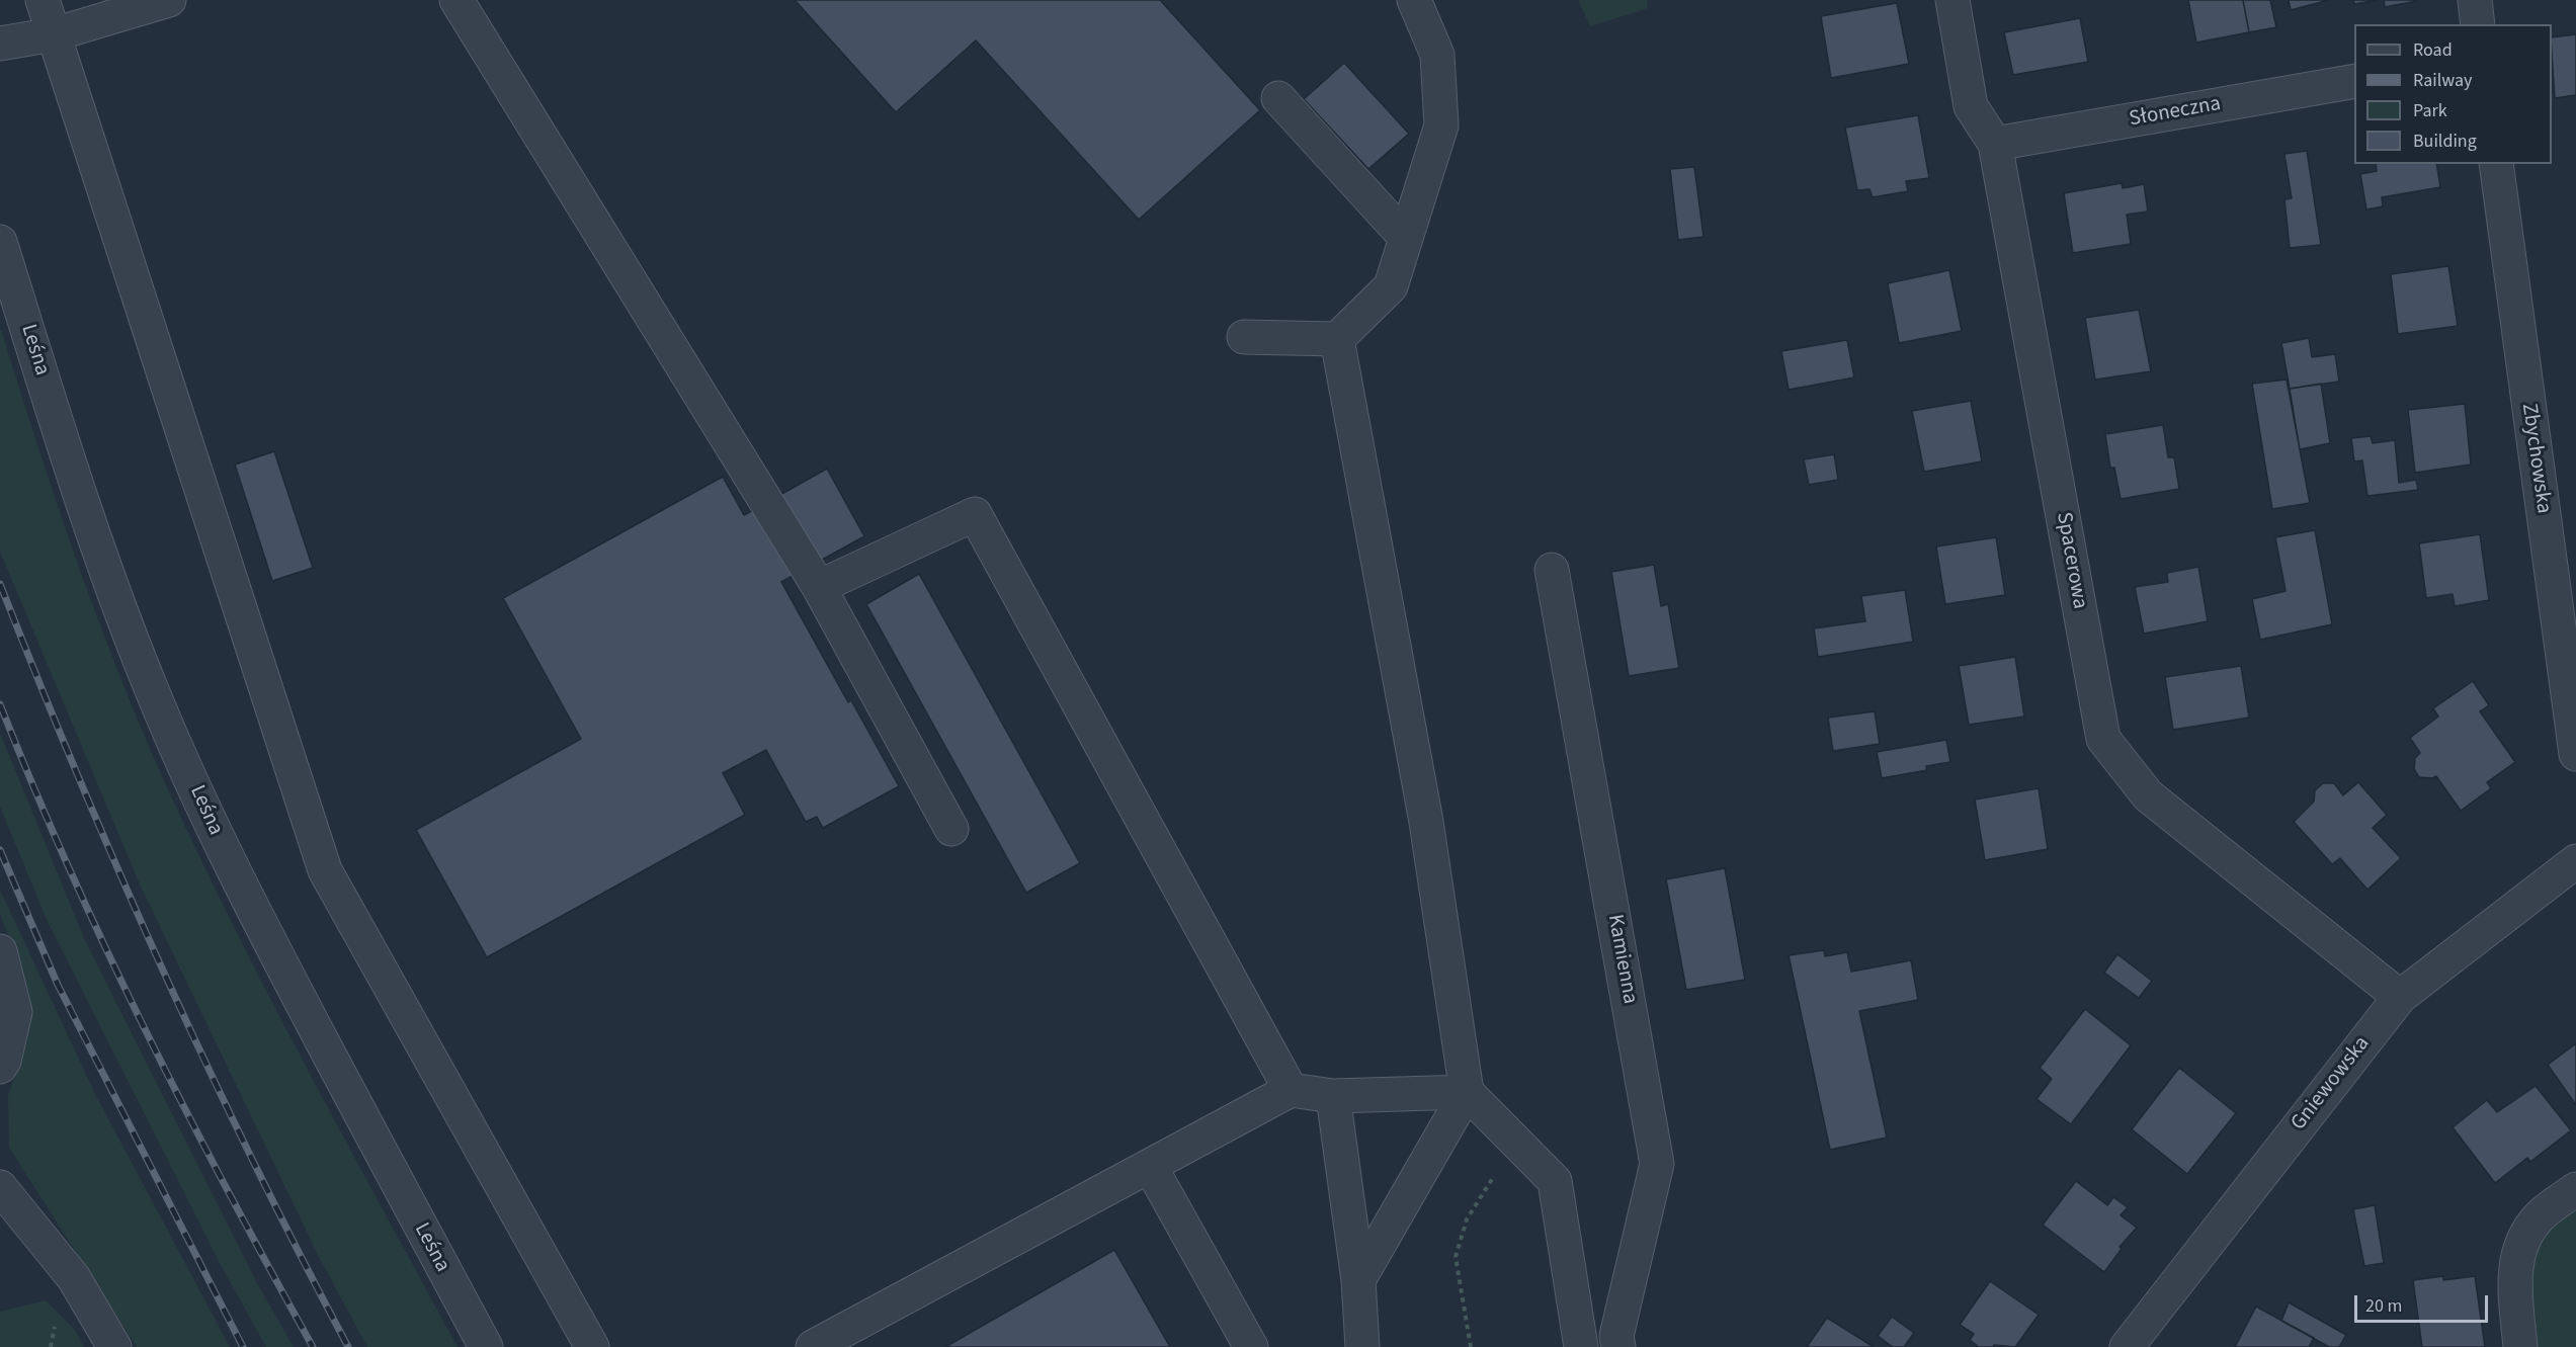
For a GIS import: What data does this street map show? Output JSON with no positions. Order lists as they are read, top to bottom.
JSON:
{
  "streets": {
    "street": [
      "Słoneczna",
      "Leśna",
      "Zbychowska",
      "Spacerowa",
      "Kamienna",
      "Gniewowska"
    ]
  },
  "crossings": [
    ["Słoneczna", "Spacerowa"],
    ["Spacerowa", "Gniewowska"]
  ],
  "legend": [
    "Road",
    "Railway",
    "Park",
    "Building"
  ],
  "scale_bar": "20 m"
}
